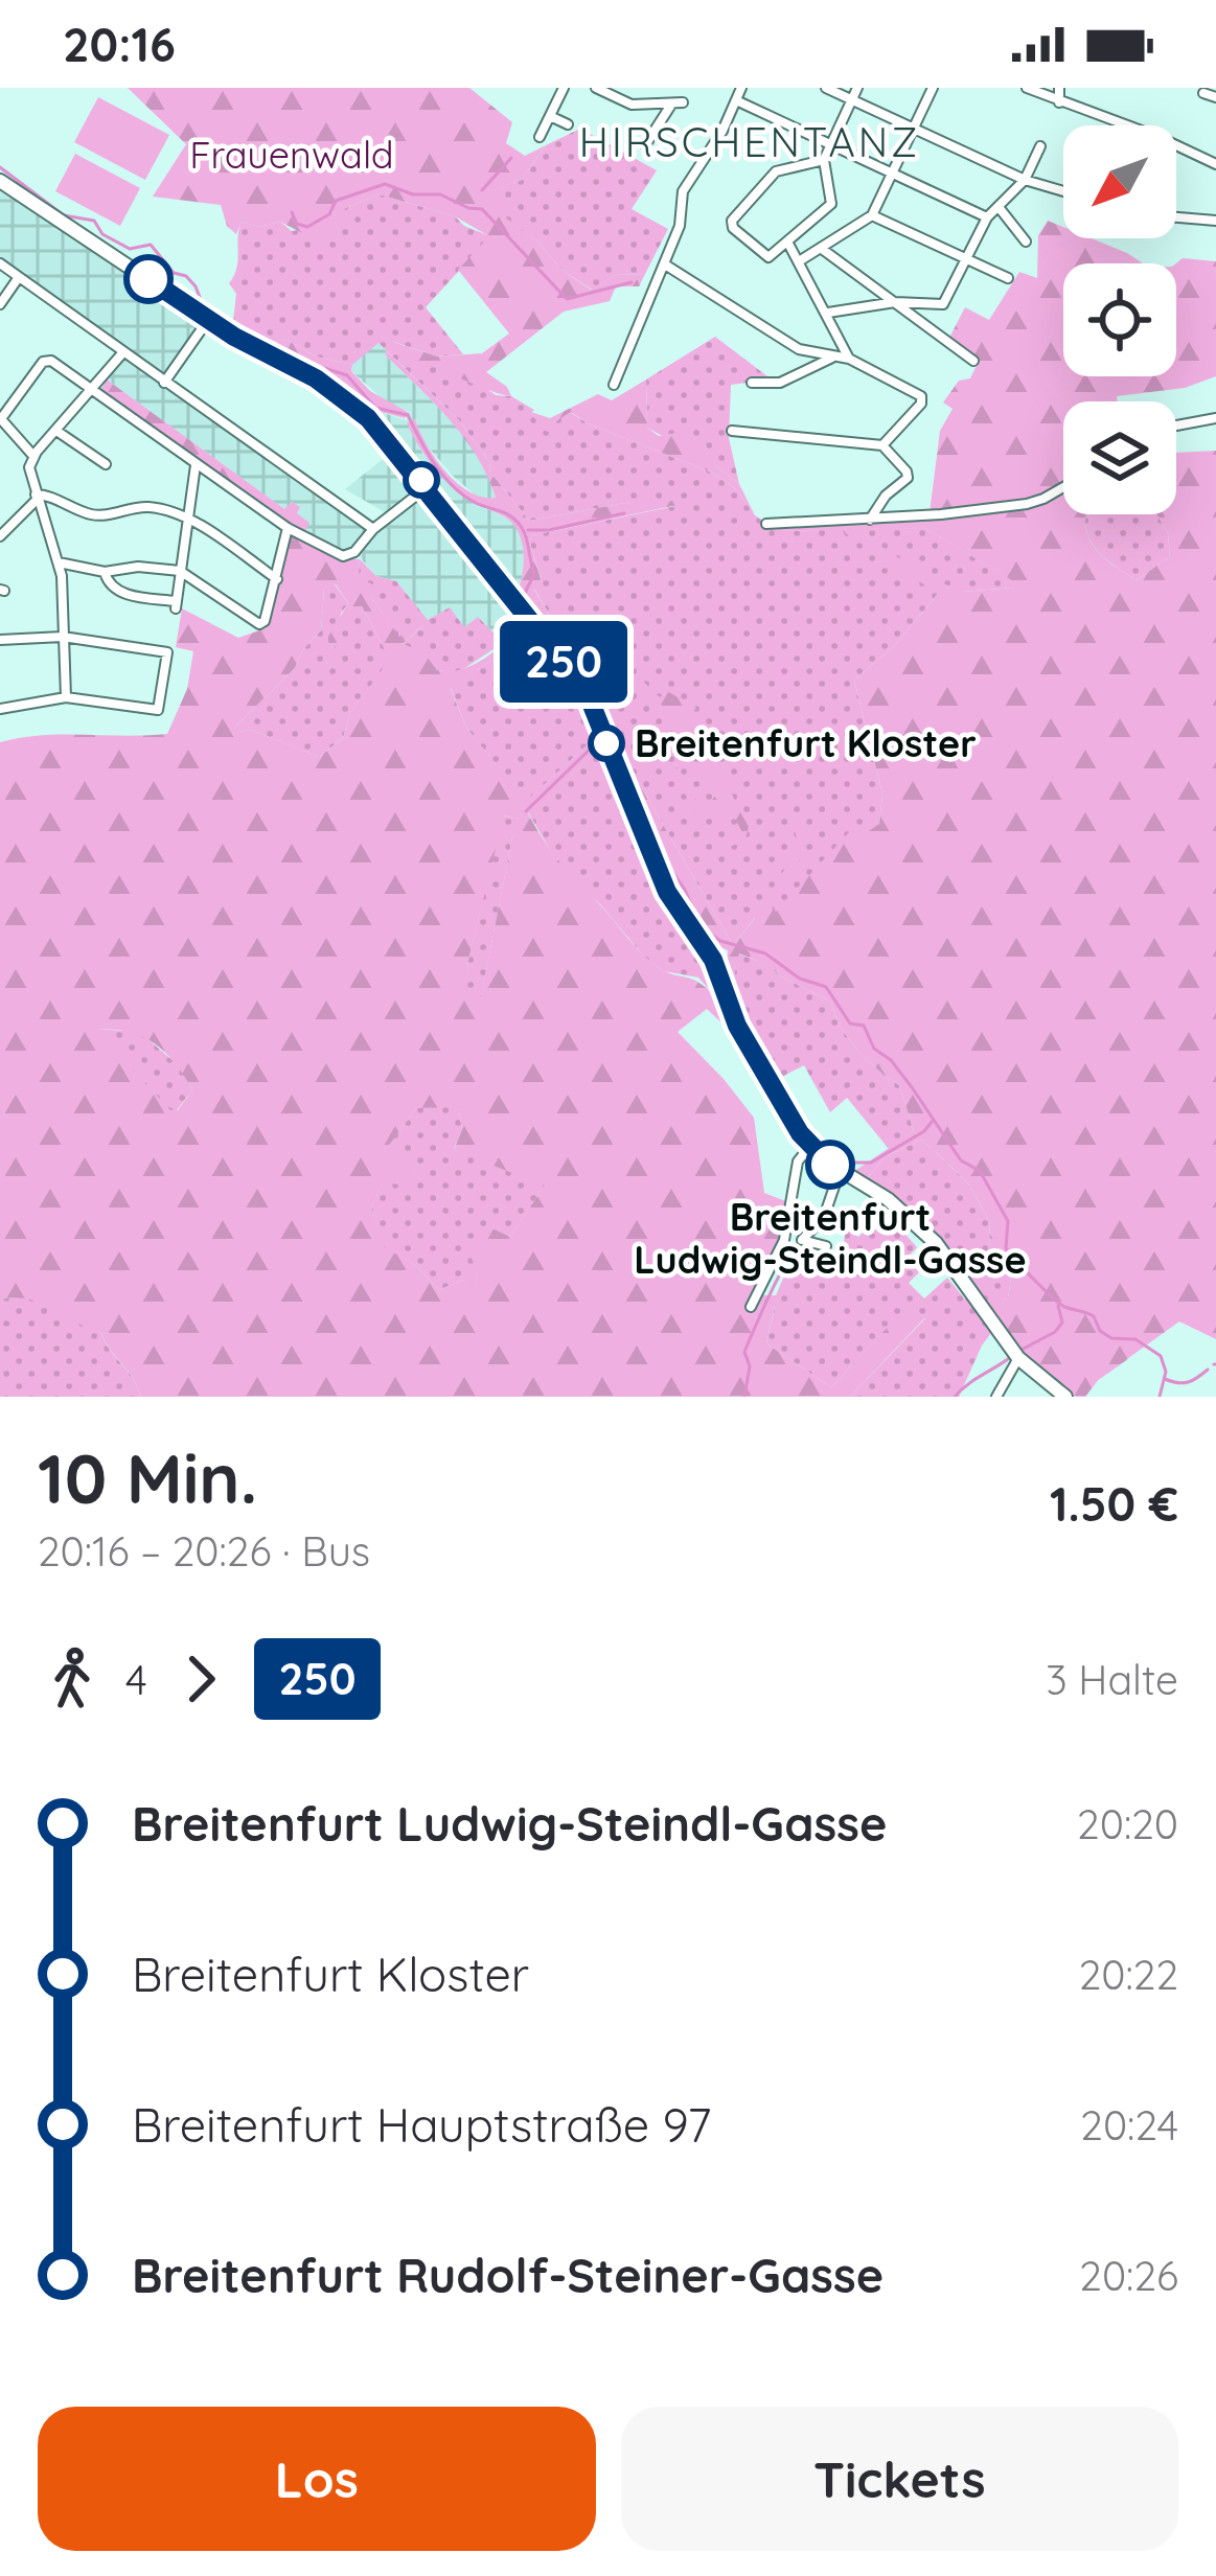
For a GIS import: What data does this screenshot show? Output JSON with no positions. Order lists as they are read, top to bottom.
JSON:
{
  "districts": ["HIRSCHENTANZ"],
  "parks": ["Frauenwald"],
  "places": ["Breitenfurt Kloster", "Breitenfurt Ludwig-Steindl-Gasse"],
  "lines": ["bus line 250"],
  "north": "bottom left",
  "page": {
    "status": "20:16",
    "on_map": "250",
    "heading": ["10 Min.", "20:16 – 20:26 · Bus", "1.50 €"],
    "legs": ["4", "250", "3 Halte"],
    "list": [
      {
        "name": "Breitenfurt Ludwig-Steindl-Gasse",
        "value": "20:20"
      },
      {
        "name": "Breitenfurt Kloster",
        "value": "20:22"
      },
      {
        "name": "Breitenfurt Hauptstraße 97",
        "value": "20:24"
      },
      {
        "name": "Breitenfurt Rudolf-Steiner-Gasse",
        "value": "20:26"
      }
    ],
    "buttons": ["Los", "Tickets"]
  }
}
